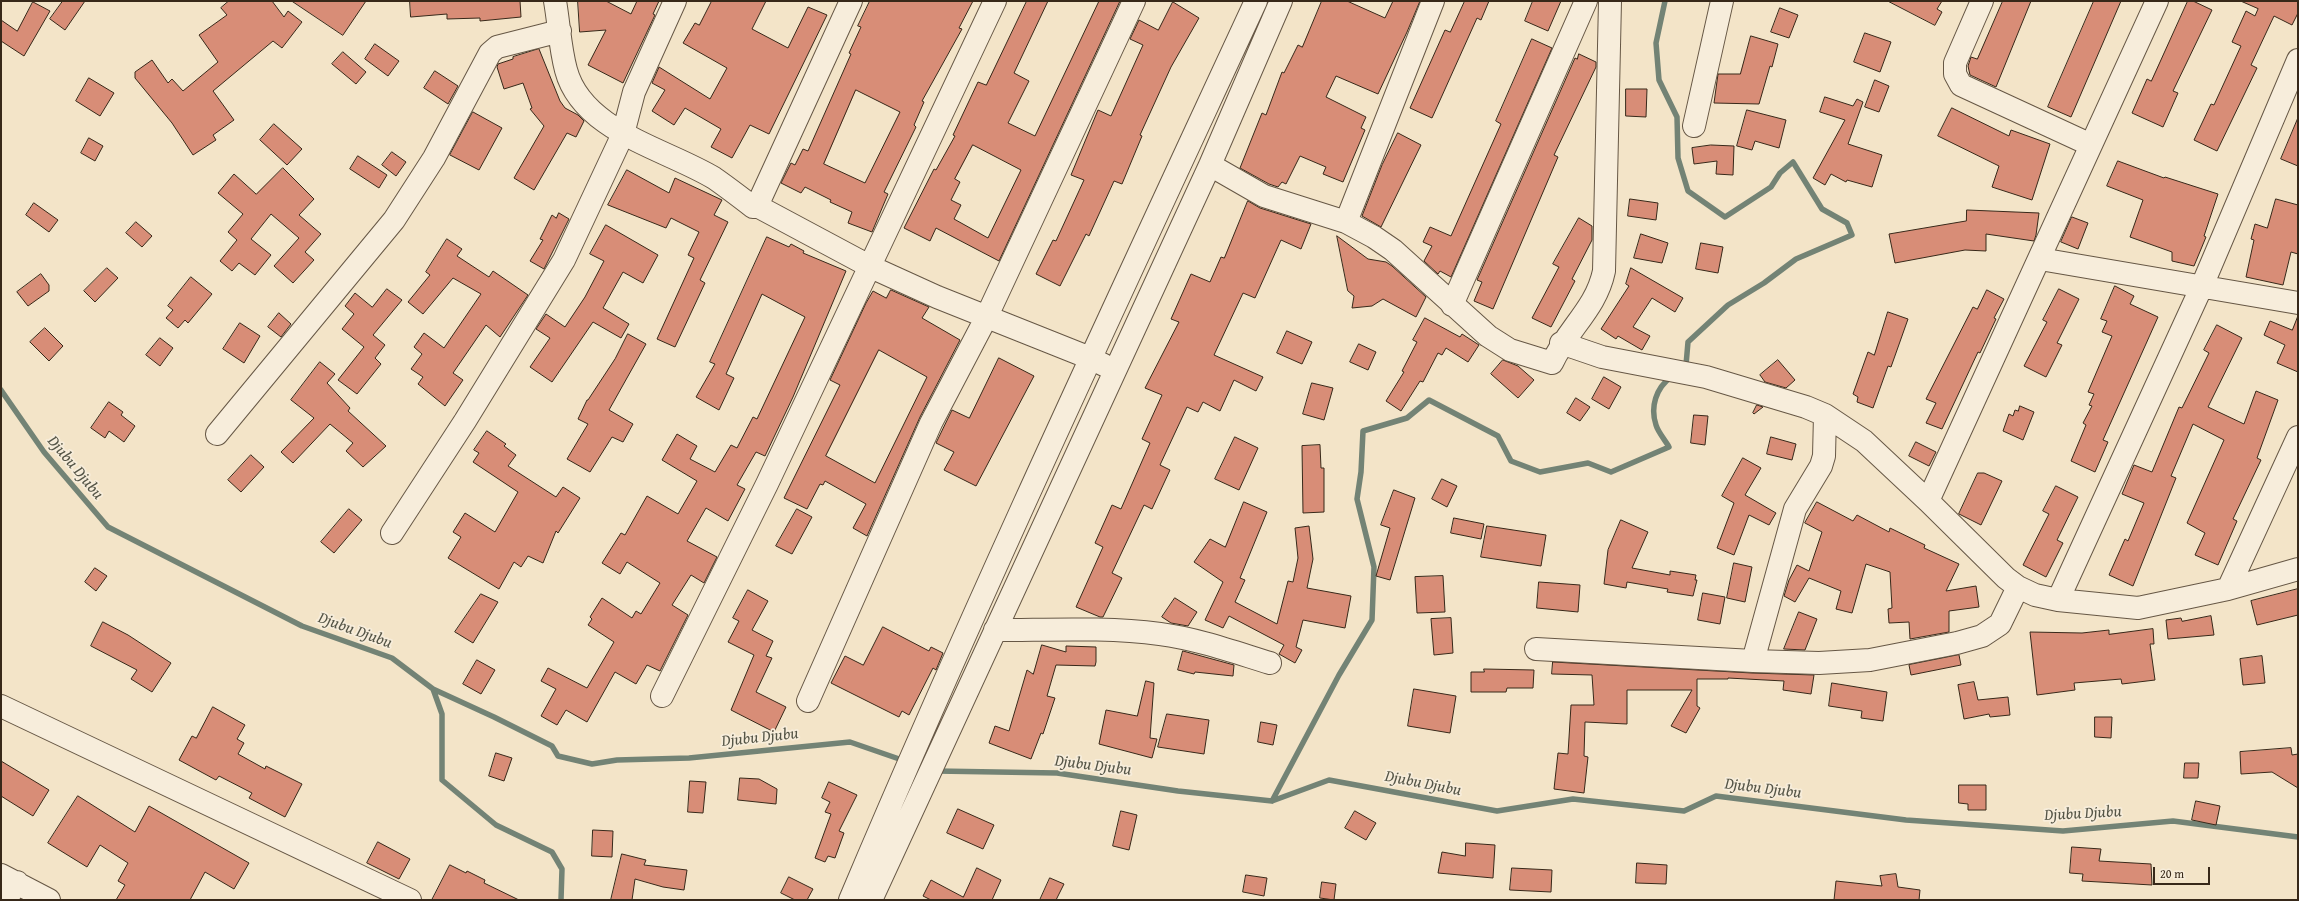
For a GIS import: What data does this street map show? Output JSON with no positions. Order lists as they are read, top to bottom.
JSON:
{
  "water": ["Djubu Djubu"],
  "scale_bar": "20 m"
}
